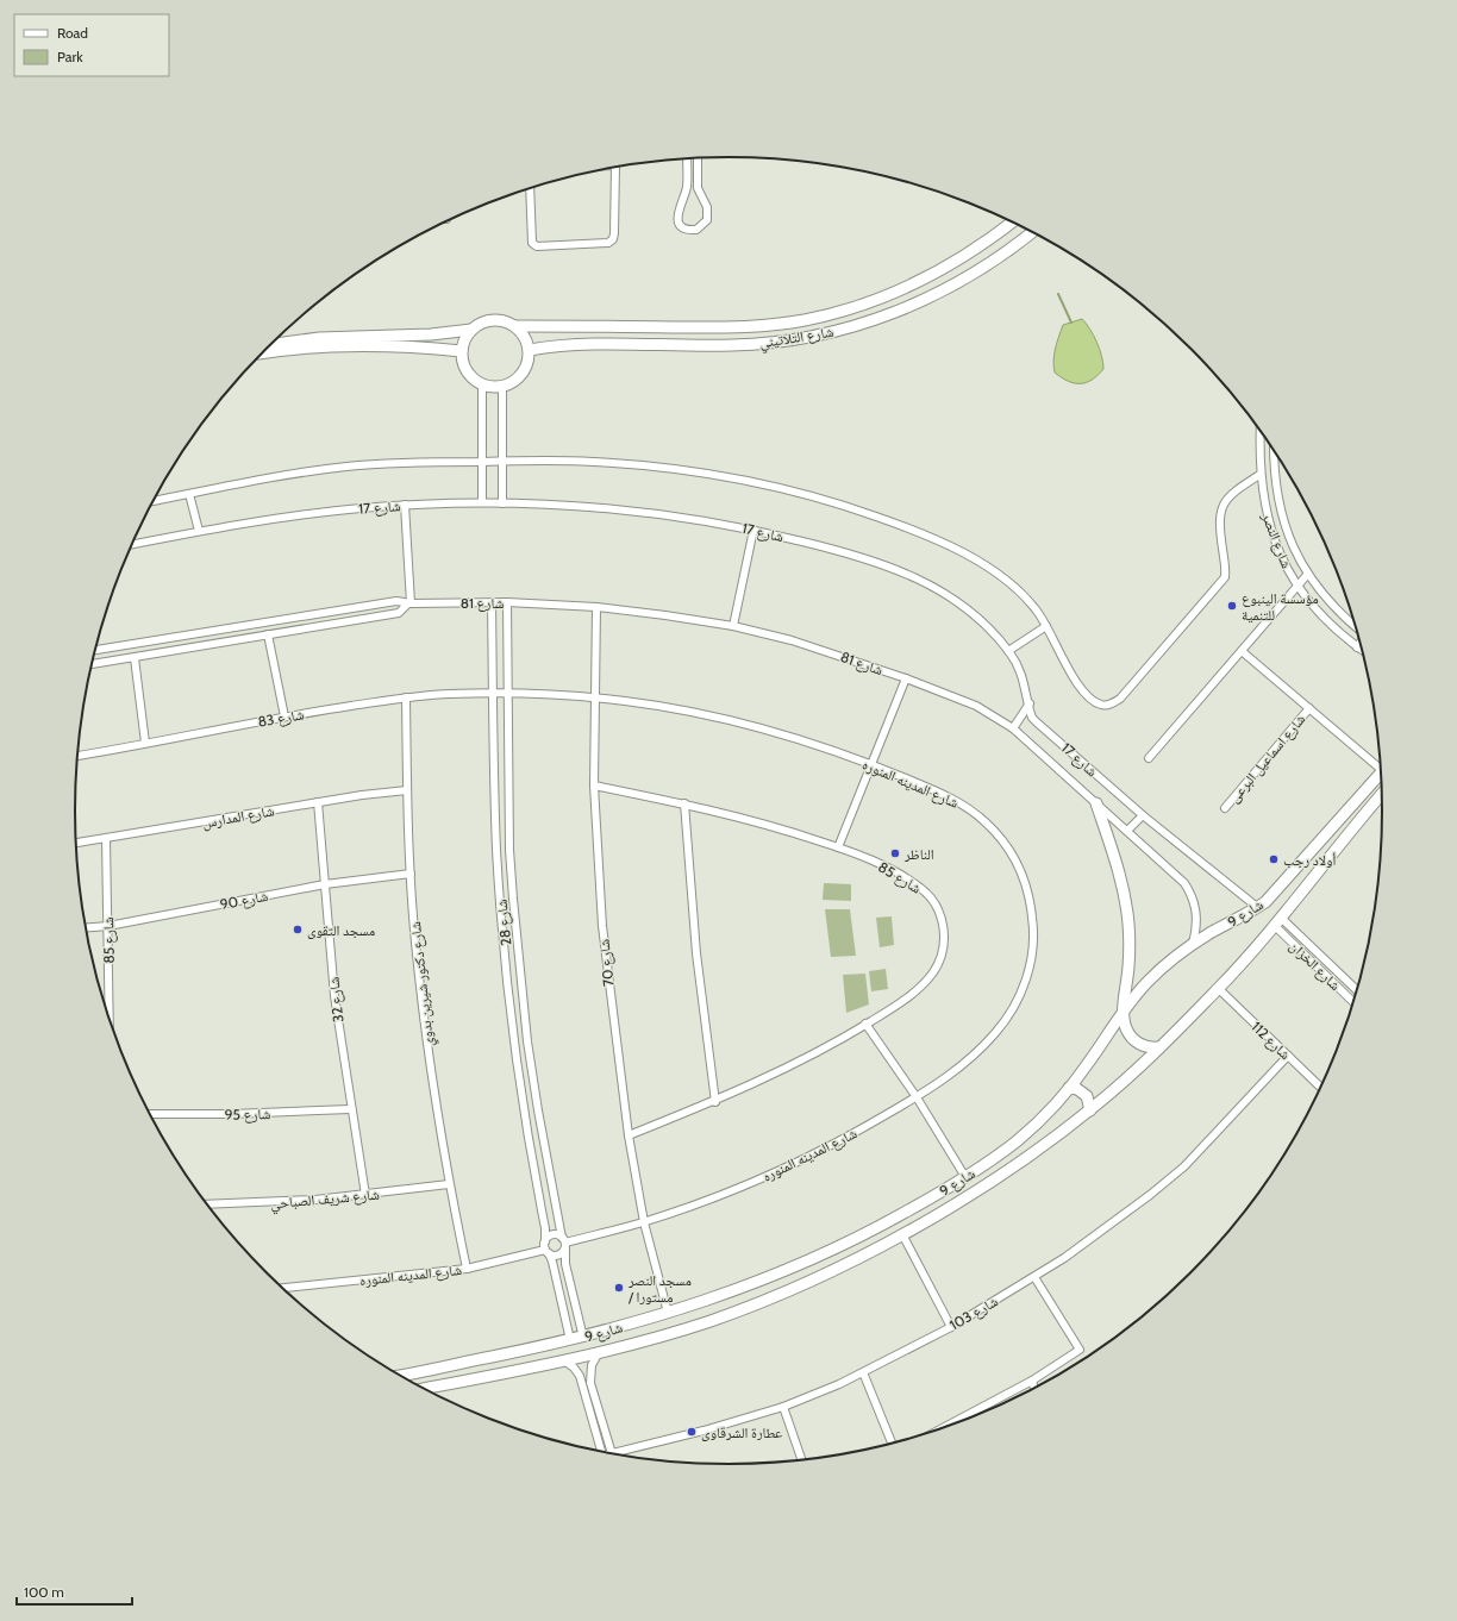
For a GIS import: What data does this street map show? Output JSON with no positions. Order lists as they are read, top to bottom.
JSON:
{
  "streets": {
    "main road": ["شارع التلاتيني", "شارع 9"],
    "street": [
      "شارع 17",
      "شارع النصر",
      "شارع 81",
      "شارع 83",
      "شارع اسماعيل البرعى",
      "شارع المدينه المنوره",
      "شارع المدارس",
      "شارع 85",
      "شارع 90",
      "شارع 28",
      "شارع 70",
      "شارع الخزان",
      "شارع دكتور شيرين بدوي",
      "شارع 32",
      "شارع 112",
      "شارع 95",
      "شارع شريف الصباحي",
      "شارع 103"
    ]
  },
  "crossings": [
    ["شارع 17", "شارع 9"],
    ["شارع 81", "شارع 9"],
    ["شارع 81", "شارع 28"],
    ["شارع 81", "شارع 70"],
    ["شارع 83", "شارع المدينه المنوره"],
    ["شارع 83", "شارع 28"],
    ["شارع 83", "شارع دكتور شيرين بدوي"],
    ["شارع المدينه المنوره", "شارع 28"],
    ["شارع المدينه المنوره", "شارع 70"],
    ["شارع المدينه المنوره", "شارع دكتور شيرين بدوي"],
    ["شارع المدارس", "شارع 85"],
    ["شارع المدارس", "شارع دكتور شيرين بدوي"],
    ["شارع المدارس", "شارع 32"],
    ["شارع 85", "شارع 90"],
    ["شارع 85", "شارع 70"],
    ["شارع 90", "شارع دكتور شيرين بدوي"],
    ["شارع 90", "شارع 32"],
    ["شارع 9", "شارع 28"],
    ["شارع 9", "شارع 70"],
    ["شارع 9", "شارع الخزان"],
    ["شارع 9", "شارع 112"],
    ["شارع دكتور شيرين بدوي", "شارع شريف الصباحي"],
    ["شارع 32", "شارع 95"],
    ["شارع 32", "شارع شريف الصباحي"],
    ["شارع 112", "شارع 103"]
  ],
  "places": [
    "مؤسسة الينبوع للتنمية",
    "الناظر",
    "أولاد رجب",
    "مسجد التقوى",
    "مسجد النصر / مستورا",
    "عطارة الشرقاوى"
  ],
  "legend": ["Road", "Park"],
  "scale_bar": "100 m"
}
